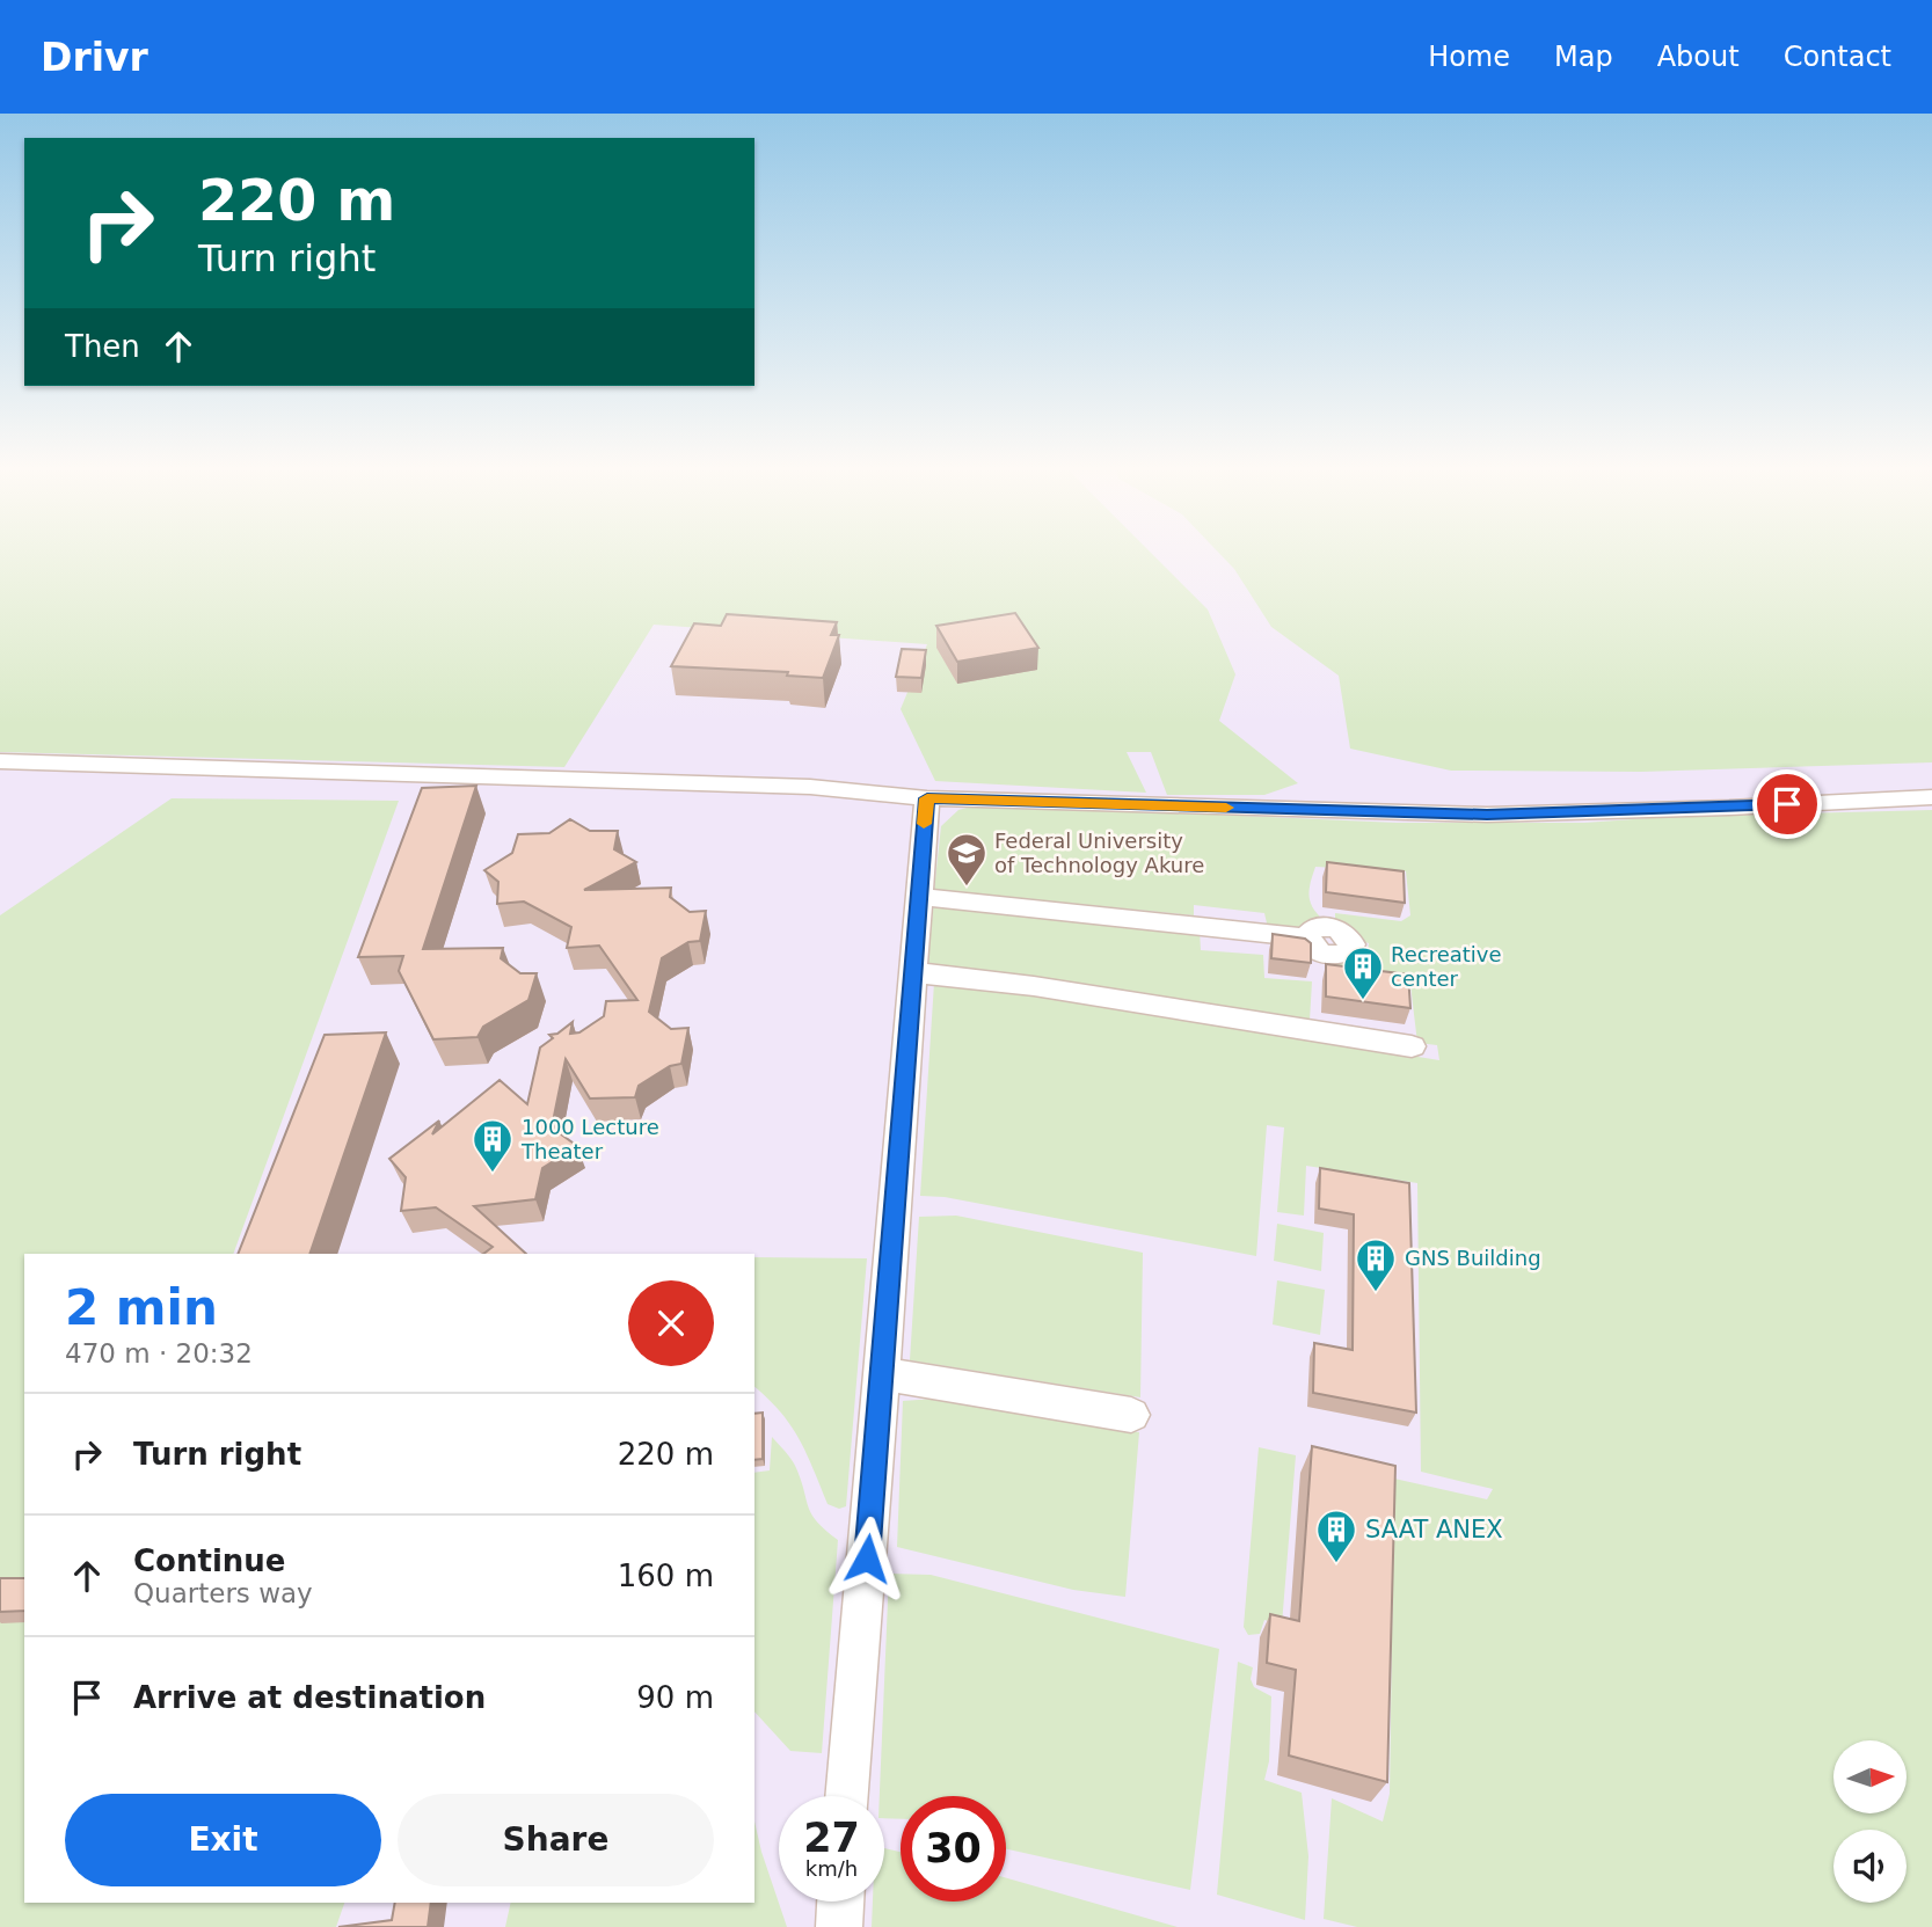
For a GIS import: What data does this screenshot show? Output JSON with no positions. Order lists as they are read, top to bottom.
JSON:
{
  "places": {
    "school or university": ["Federal University of Technology Akure"],
    "building": [
      "Recreative center",
      "1000 Lecture Theater",
      "GNS Building",
      "SAAT ANEX"
    ]
  },
  "north": "right",
  "page": {
    "header": "Drivr",
    "nav": [
      "Home",
      "Map",
      "About",
      "Contact"
    ],
    "turn": ["220 m", "Turn right"],
    "then": "Then",
    "heading": ["2 min", "470 m · 20:32"],
    "list": [
      {
        "name": "Turn right",
        "value": "220 m"
      },
      {
        "name": "Continue",
        "note": "Quarters way",
        "value": "160 m"
      },
      {
        "name": "Arrive at destination",
        "value": "90 m"
      }
    ],
    "buttons": ["Exit", "Share"],
    "speed": "27 km/h",
    "limit": "30"
  }
}
